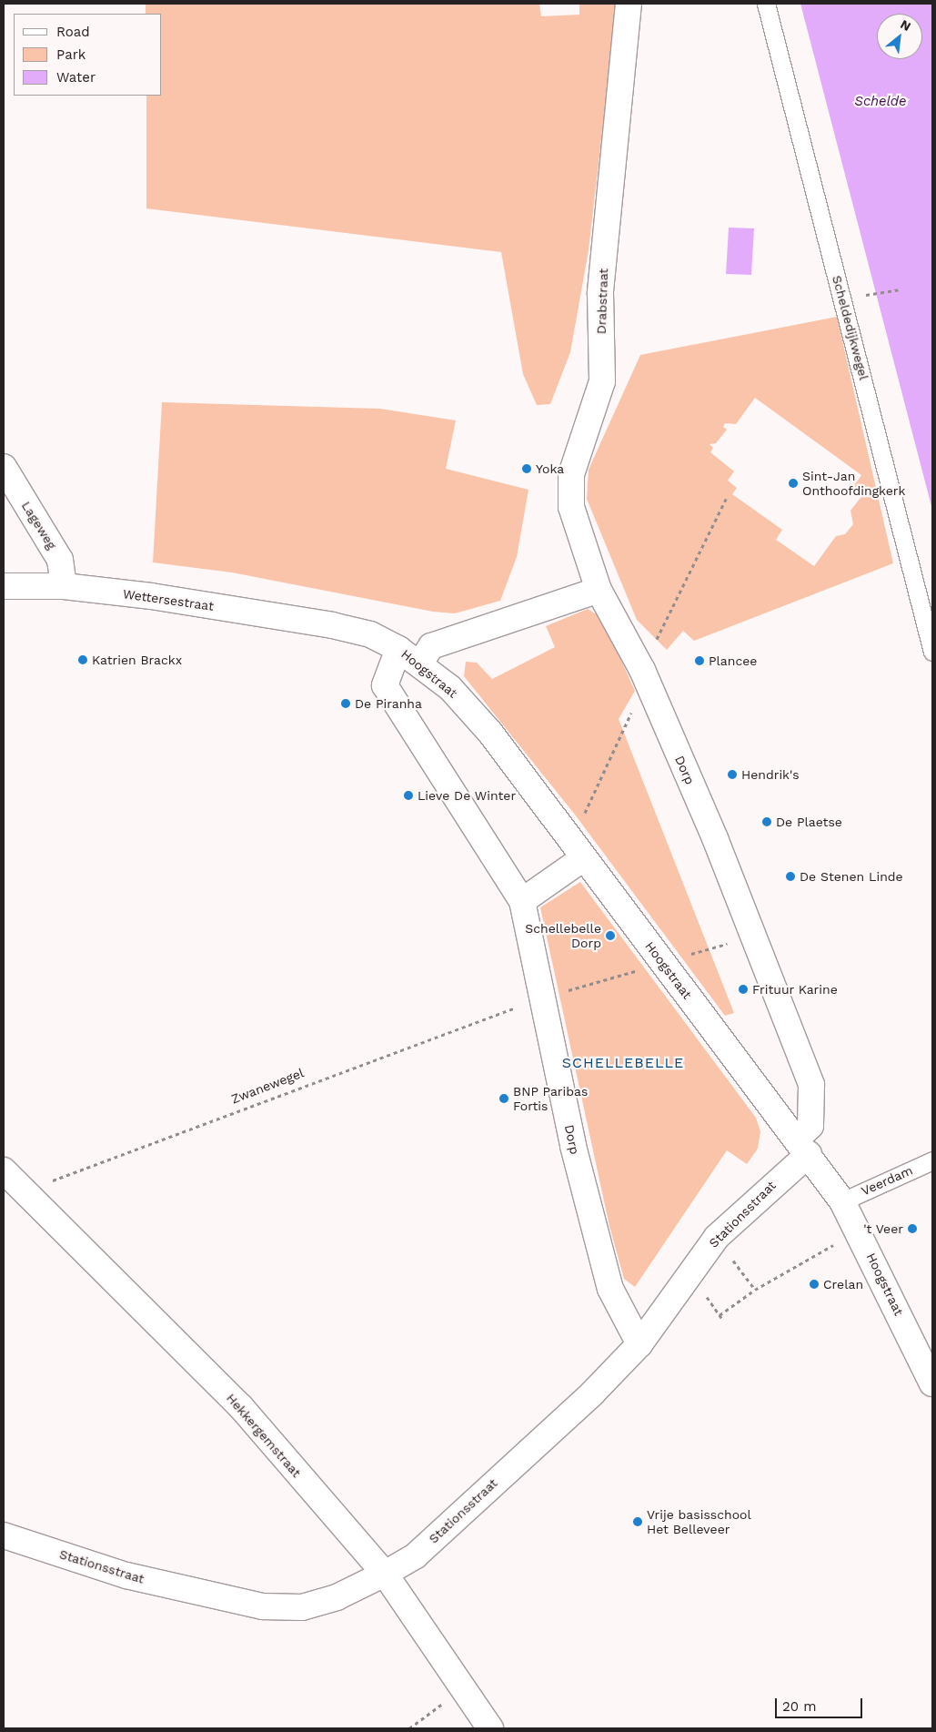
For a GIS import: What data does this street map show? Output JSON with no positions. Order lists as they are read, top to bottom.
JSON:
{
  "streets": {
    "street": [
      "Drabstraat",
      "Lageweg",
      "Wettersestraat",
      "Hoogstraat",
      "Dorp",
      "Stationsstraat",
      "Hekkergemstraat"
    ],
    "lane": ["Scheldedijkwegel", "Veerdam"],
    "path": ["Zwanewegel"]
  },
  "crossings": [
    ["Drabstraat", "Dorp"],
    ["Lageweg", "Wettersestraat"],
    ["Wettersestraat", "Hoogstraat"],
    ["Hoogstraat", "Dorp"],
    ["Hoogstraat", "Veerdam"],
    ["Hoogstraat", "Stationsstraat"],
    ["Dorp", "Zwanewegel"],
    ["Dorp", "Stationsstraat"],
    ["Zwanewegel", "Hekkergemstraat"],
    ["Stationsstraat", "Hekkergemstraat"]
  ],
  "districts": ["SCHELLEBELLE"],
  "water": ["Schelde"],
  "places": [
    "Yoka",
    "Sint-Jan Onthoofdingkerk",
    "Katrien Brackx",
    "Plancee",
    "De Piranha",
    "Hendrik's",
    "Lieve De Winter",
    "De Plaetse",
    "De Stenen Linde",
    "Schellebelle Dorp",
    "Frituur Karine",
    "BNP Paribas Fortis",
    "'t Veer",
    "Crelan",
    "Vrije basisschool Het Belleveer"
  ],
  "legend": ["Road", "Park", "Water"],
  "scale_bar": "20 m",
  "north": "top right"
}
